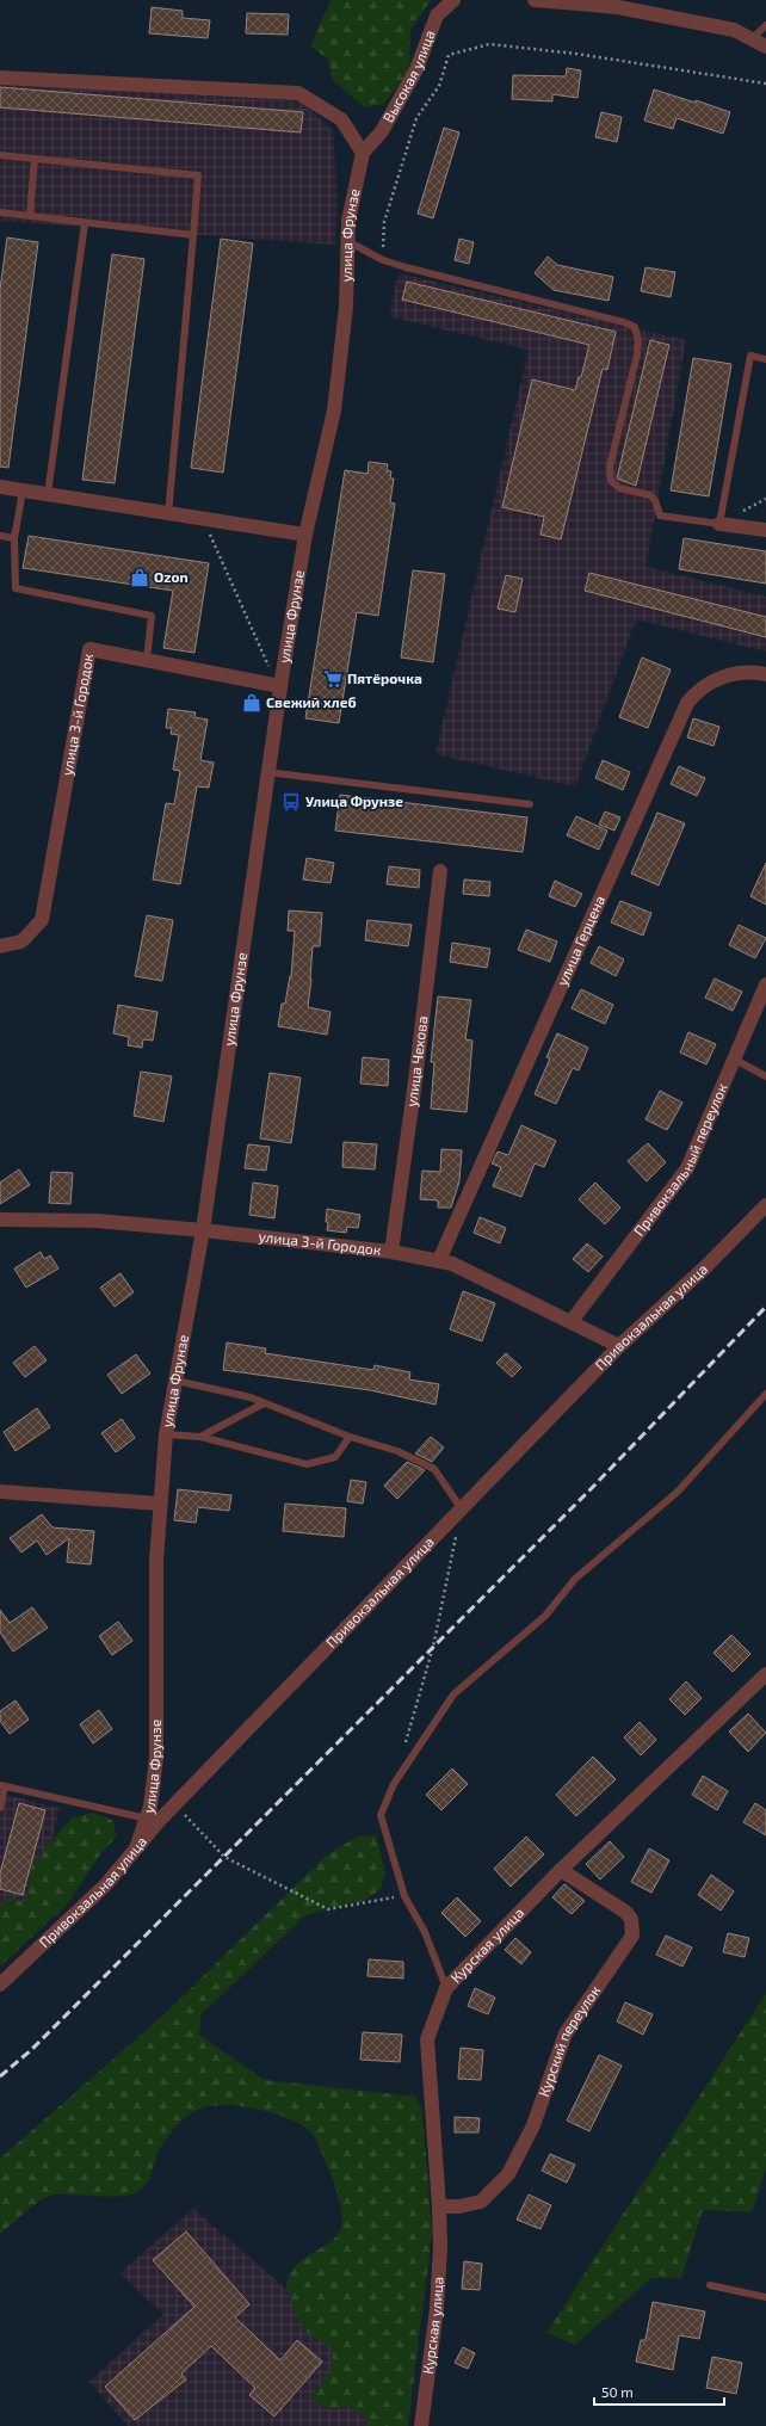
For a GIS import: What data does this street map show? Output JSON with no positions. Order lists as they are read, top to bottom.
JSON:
{
  "streets": {
    "street": [
      "Высокая улица",
      "улица Фрунзе",
      "улица 3-й Городок",
      "улица Герцена",
      "улица Чехова",
      "Привокзальный переулок",
      "Привокзальная улица",
      "Курская улица",
      "Курский переулок"
    ]
  },
  "crossings": [
    ["Высокая улица", "улица Фрунзе"],
    ["улица Фрунзе", "улица 3-й Городок"],
    ["улица Фрунзе", "Привокзальная улица"],
    ["улица 3-й Городок", "улица Герцена"],
    ["улица 3-й Городок", "улица Чехова"],
    ["улица 3-й Городок", "Привокзальный переулок"],
    ["улица 3-й Городок", "Привокзальная улица"],
    ["Курская улица", "Курский переулок"]
  ],
  "places": {
    "shop": ["Ozon", "Свежий хлеб"],
    "supermarket": ["Пятёрочка"],
    "bus stop": ["Улица Фрунзе"]
  },
  "scale_bar": "50 m"
}
